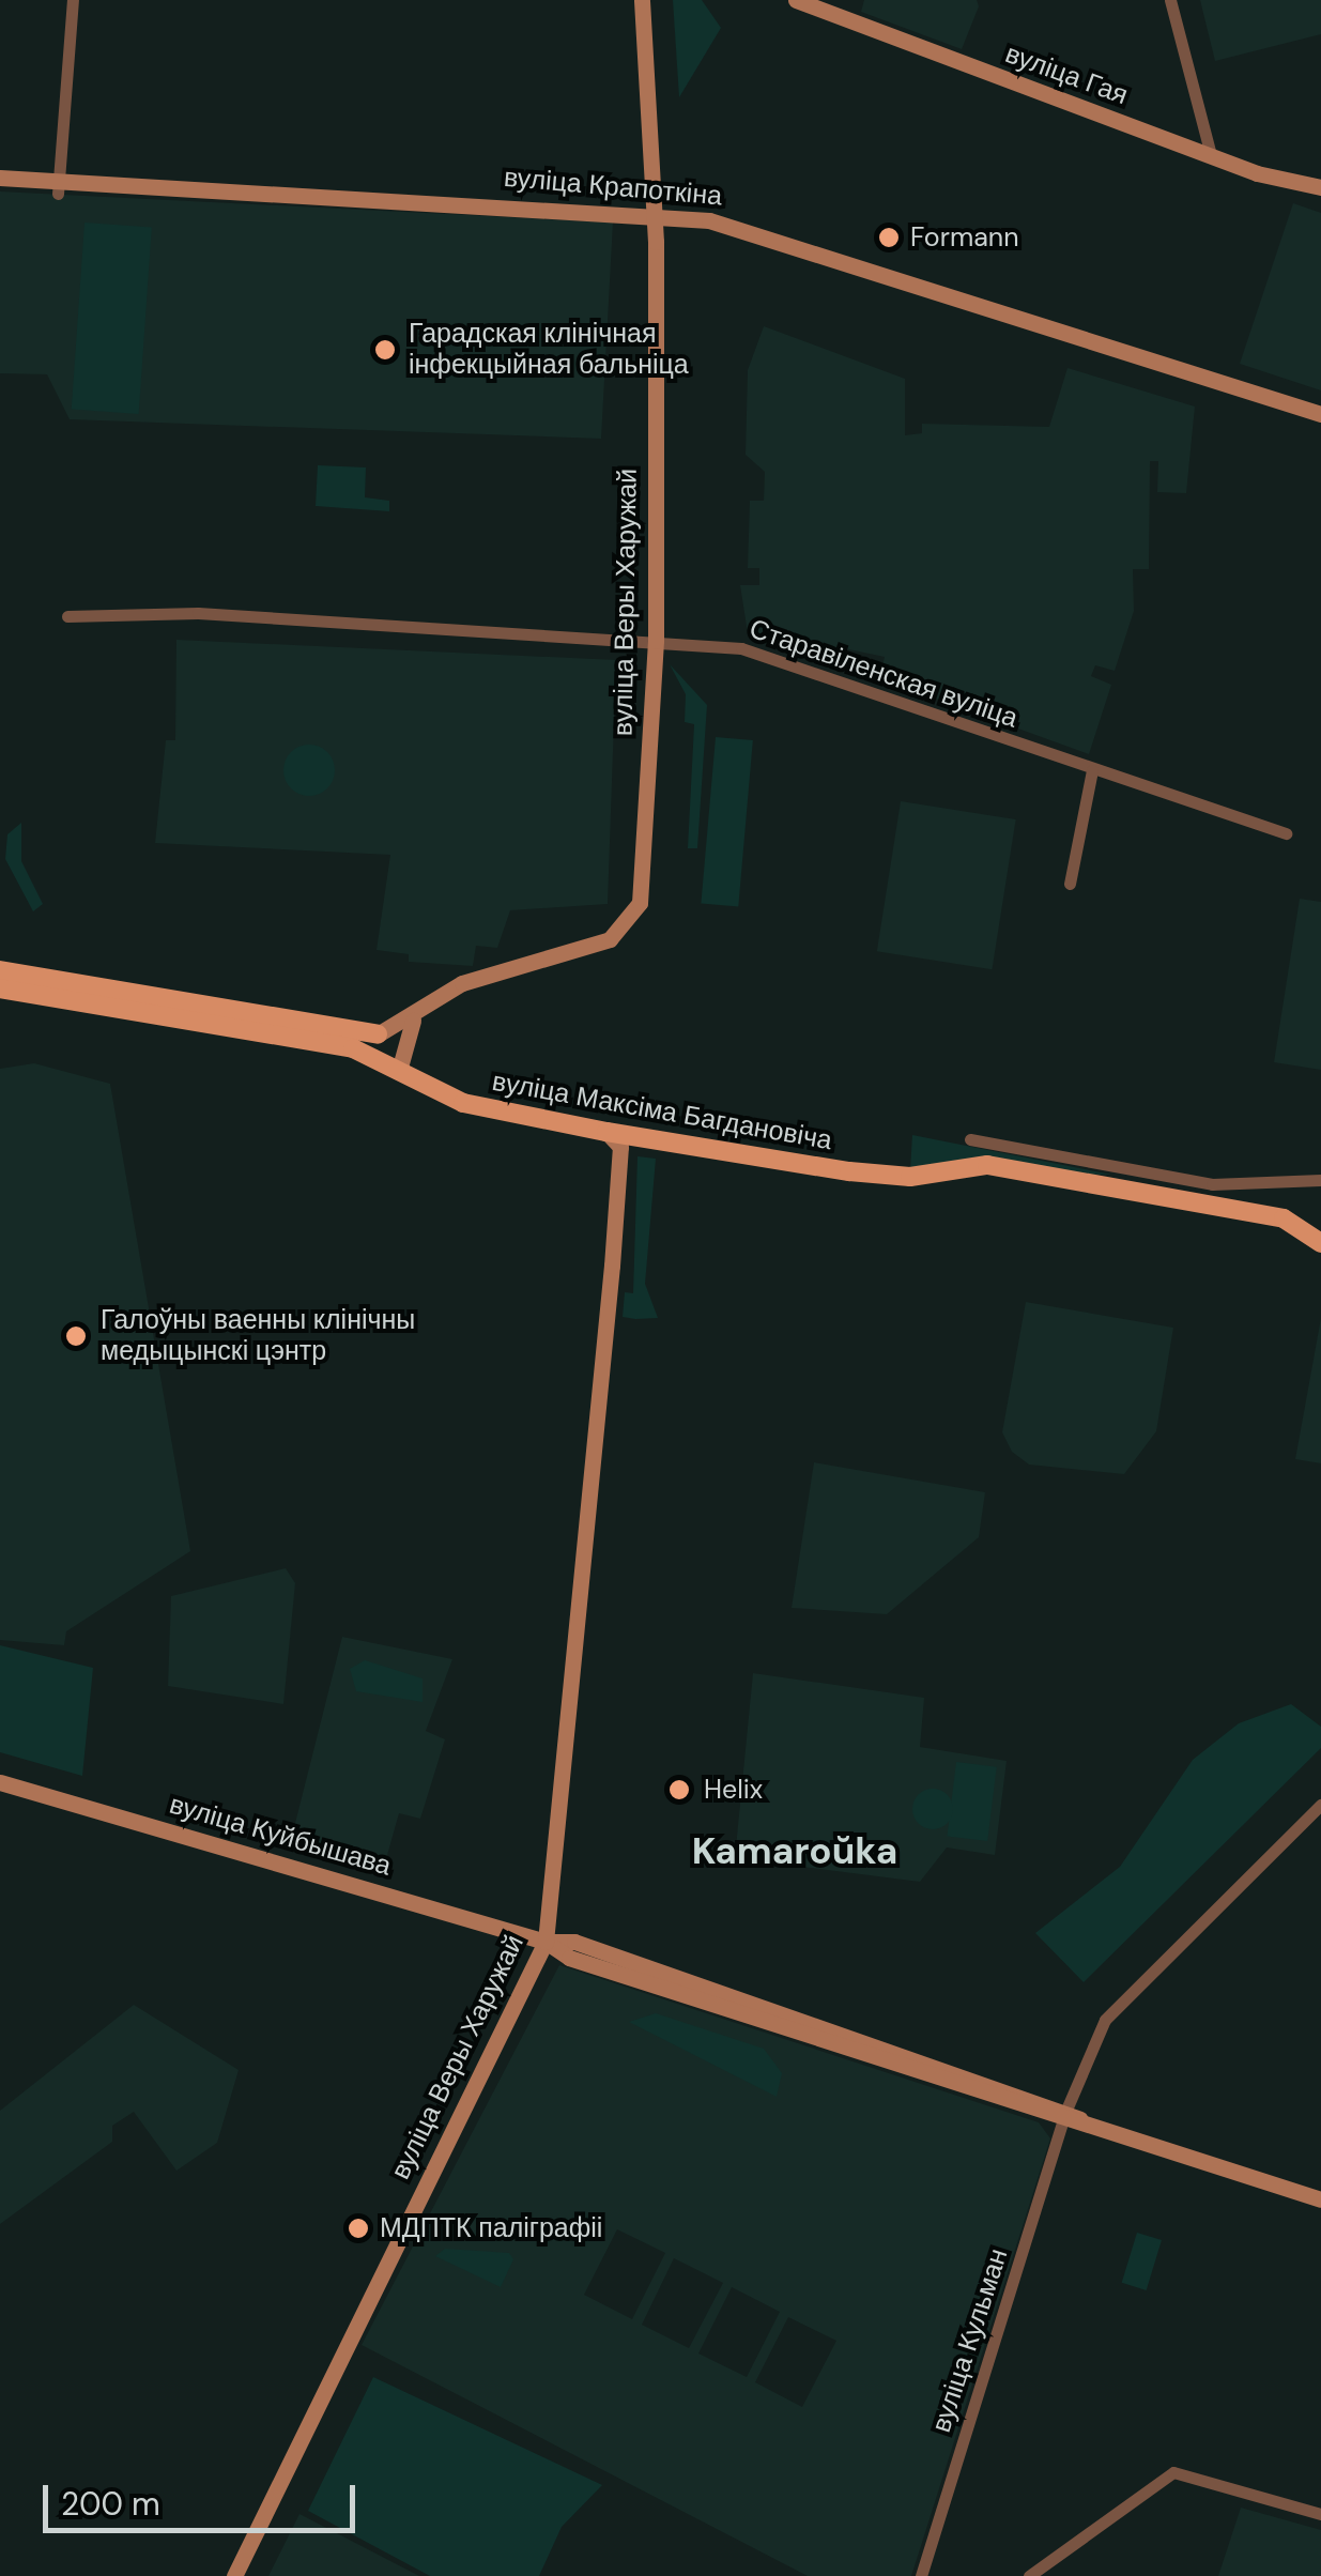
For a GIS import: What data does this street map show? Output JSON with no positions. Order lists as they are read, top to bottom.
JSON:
{
  "streets": {
    "main road": [
      "вуліца Гая",
      "вуліца Крапоткіна",
      "вуліца Веры Харужай",
      "вуліца Максіма Багдановіча",
      "вуліца Куйбышава"
    ],
    "street": ["Старавіленская вуліца", "вуліца Кульман"]
  },
  "crossings": [
    ["вуліца Крапоткіна", "вуліца Веры Харужай"],
    ["вуліца Веры Харужай", "Старавіленская вуліца"],
    ["вуліца Веры Харужай", "вуліца Максіма Багдановіча"],
    ["вуліца Веры Харужай", "вуліца Куйбышава"],
    ["вуліца Куйбышава", "вуліца Кульман"]
  ],
  "districts": ["Kamaroŭka"],
  "places": [
    "Formann",
    "Гарадская клінічная інфекцыйная бальніца",
    "Галоўны ваенны клінічны медыцынскі цэнтр",
    "Helix",
    "МДПТК паліграфіі"
  ],
  "scale_bar": "200 m"
}
